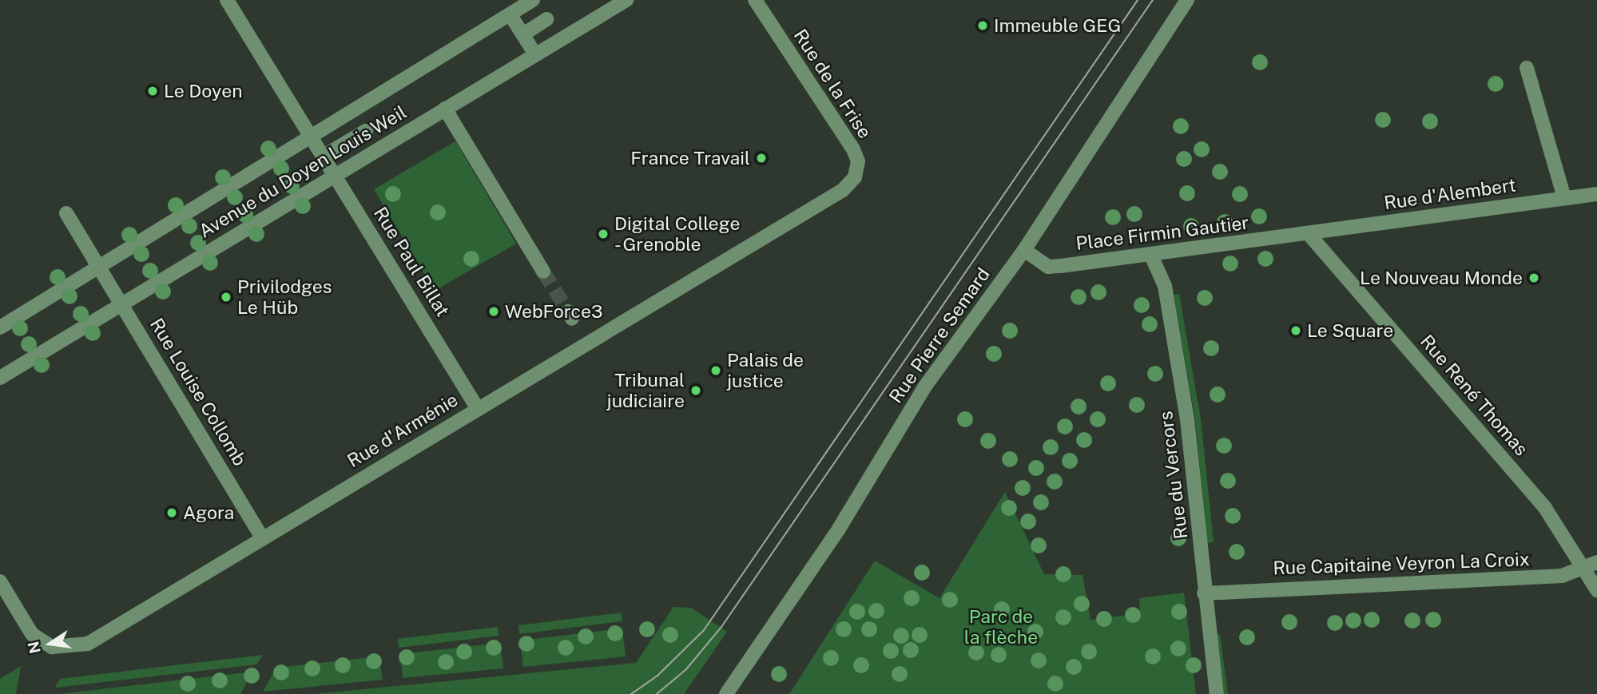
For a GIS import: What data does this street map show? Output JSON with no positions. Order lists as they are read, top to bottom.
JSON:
{
  "streets": {
    "street": [
      "Rue de la Frise",
      "Avenue du Doyen Louis Weil",
      "Rue d'Alembert",
      "Place Firmin Gautier",
      "Rue Paul Billat",
      "Rue Pierre Semard",
      "Rue Louise Collomb",
      "Rue René Thomas",
      "Rue d'Arménie",
      "Rue du Vercors",
      "Rue Capitaine Veyron La Croix"
    ]
  },
  "crossings": [
    ["Rue de la Frise", "Rue d'Arménie"],
    ["Avenue du Doyen Louis Weil", "Rue Paul Billat"],
    ["Avenue du Doyen Louis Weil", "Rue Louise Collomb"],
    ["Rue d'Alembert", "Place Firmin Gautier"],
    ["Rue d'Alembert", "Rue René Thomas"],
    ["Place Firmin Gautier", "Rue Pierre Semard"],
    ["Place Firmin Gautier", "Rue René Thomas"],
    ["Place Firmin Gautier", "Rue du Vercors"],
    ["Rue Paul Billat", "Rue d'Arménie"],
    ["Rue Louise Collomb", "Rue d'Arménie"],
    ["Rue René Thomas", "Rue Capitaine Veyron La Croix"],
    ["Rue du Vercors", "Rue Capitaine Veyron La Croix"]
  ],
  "parks": ["Parc de la flèche"],
  "places": [
    "Immeuble GEG",
    "Le Doyen",
    "France Travail",
    "Digital College - Grenoble",
    "Le Nouveau Monde",
    "Privilodges Le Hüb",
    "WebForce3",
    "Le Square",
    "Palais de justice",
    "Tribunal judiciaire",
    "Agora"
  ],
  "north": "left"
}
